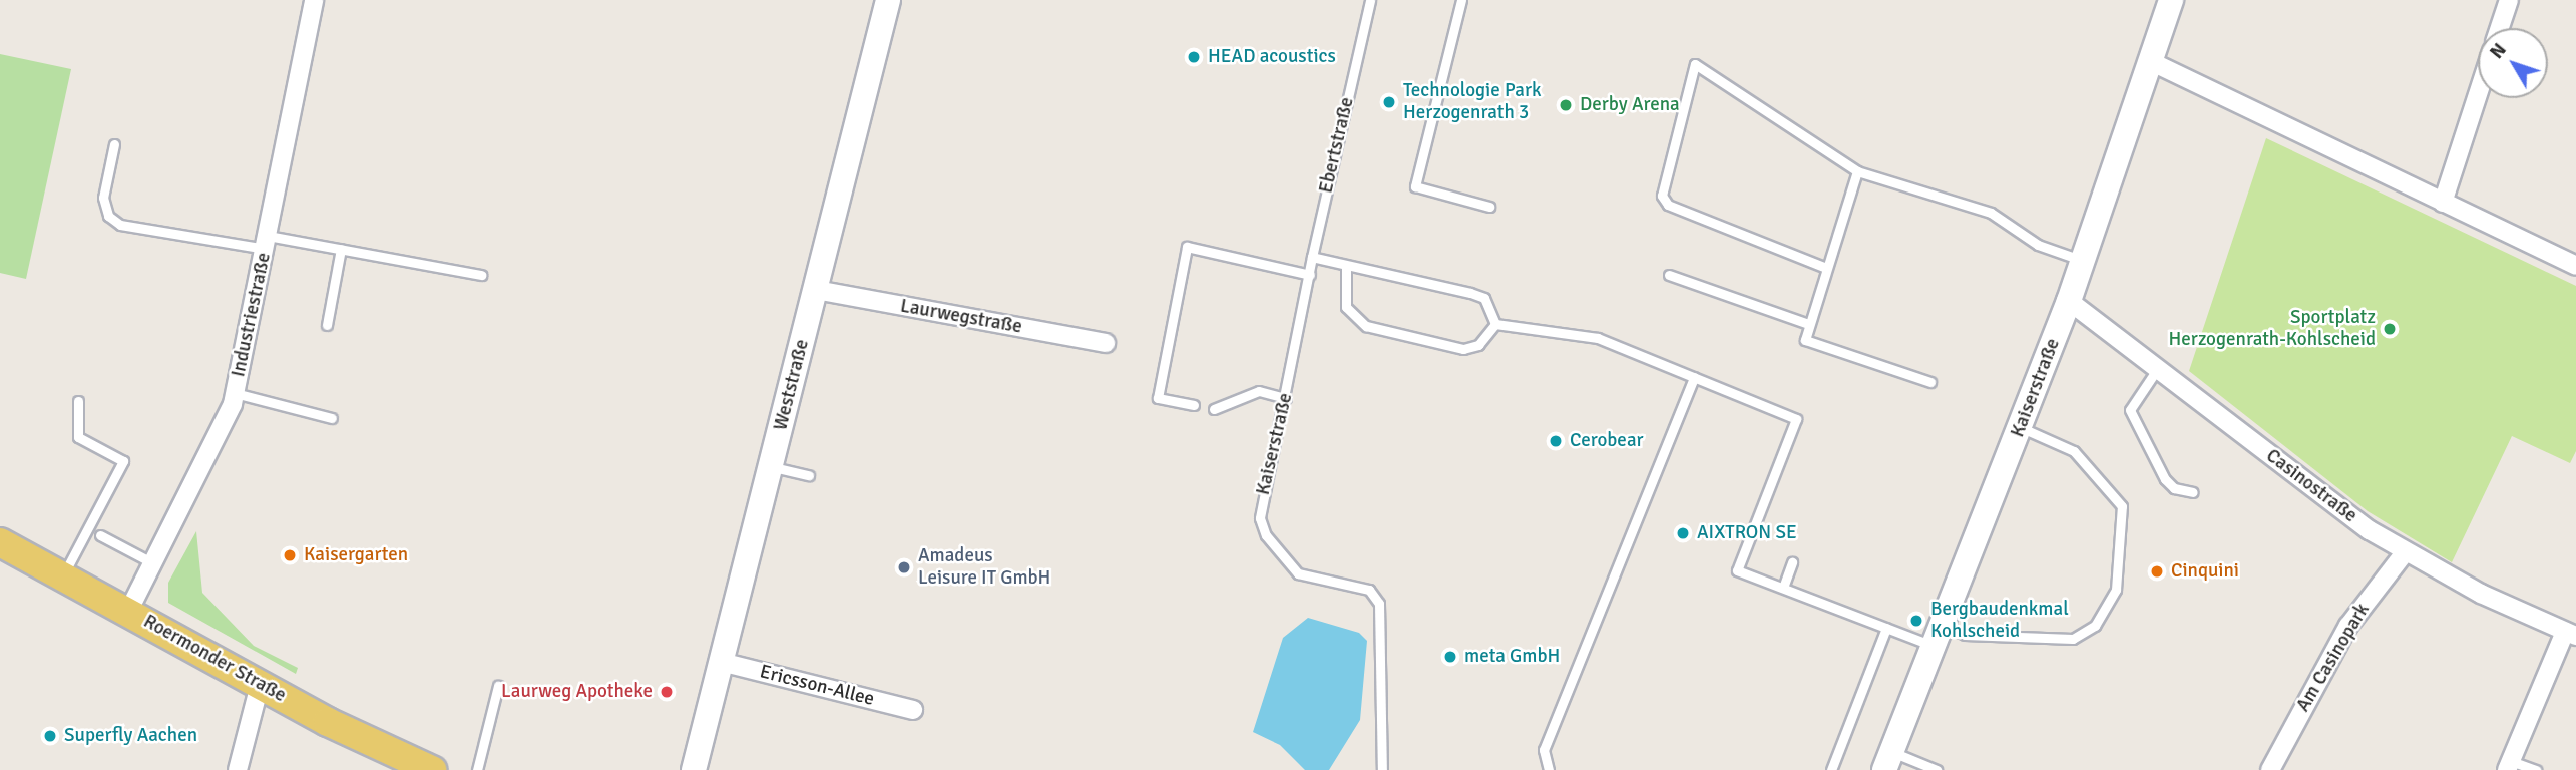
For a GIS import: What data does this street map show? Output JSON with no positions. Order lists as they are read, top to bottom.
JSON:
{
  "streets": {
    "main road": ["Weststraße", "Kaiserstraße", "Roermonder Straße"],
    "street": [
      "Industriestraße",
      "Laurwegstraße",
      "Casinostraße",
      "Am Casinopark",
      "Ericsson-Allee"
    ],
    "lane": ["Ebertstraße"]
  },
  "crossings": [
    ["Ebertstraße", "Kaiserstraße"],
    ["Industriestraße", "Roermonder Straße"],
    ["Laurwegstraße", "Weststraße"],
    ["Weststraße", "Ericsson-Allee"],
    ["Kaiserstraße", "Casinostraße"],
    ["Casinostraße", "Am Casinopark"]
  ],
  "places": [
    "HEAD acoustics",
    "Technologie Park Herzogenrath 3",
    "Derby Arena",
    "Sportplatz Herzogenrath-Kohlscheid",
    "Cerobear",
    "AIXTRON SE",
    "Kaisergarten",
    "Amadeus Leisure IT GmbH",
    "Cinquini",
    "Bergbaudenkmal Kohlscheid",
    "meta GmbH",
    "Laurweg Apotheke",
    "Superfly Aachen"
  ],
  "north": "top left"
}
